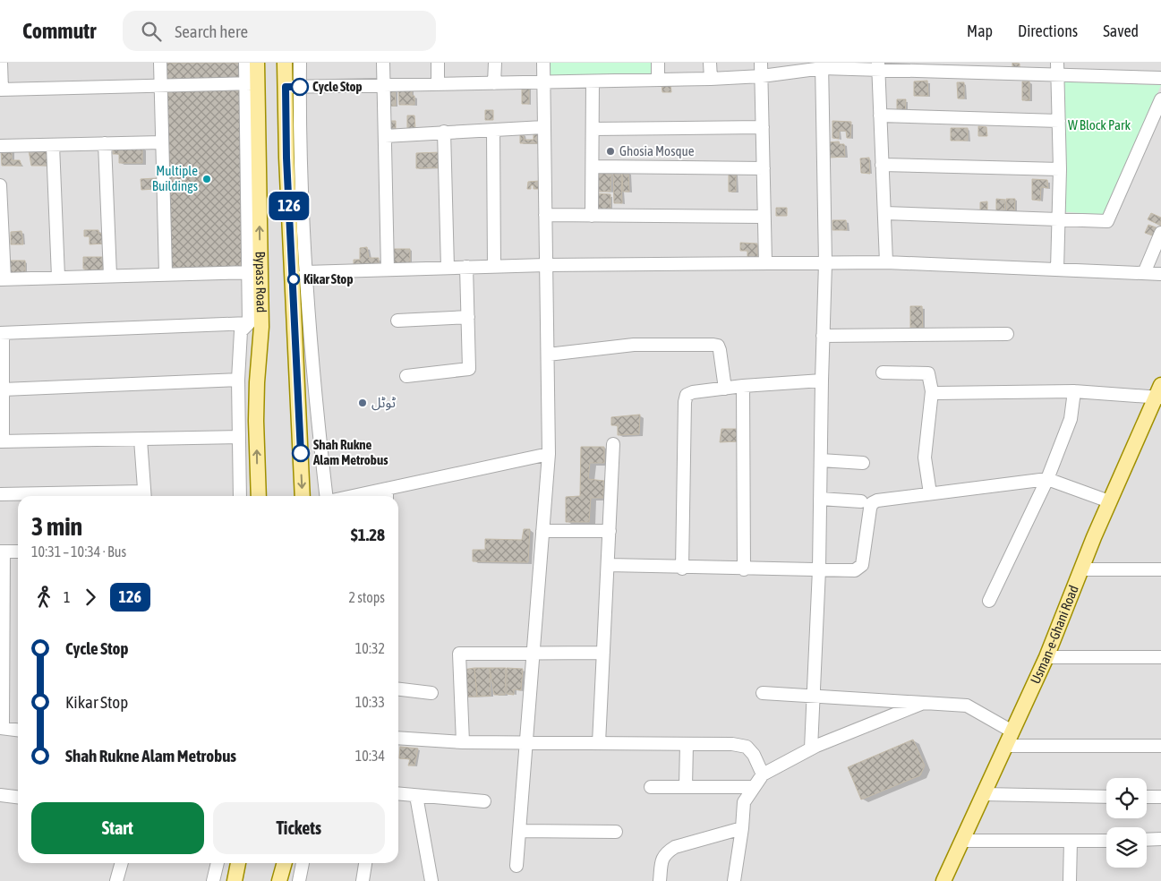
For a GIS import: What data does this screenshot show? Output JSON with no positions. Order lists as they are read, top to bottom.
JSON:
{
  "streets": {
    "main road": ["Bypass Road", "Usman-e-Ghani Road"]
  },
  "parks": ["W Block Park"],
  "places": [
    "Cycle Stop",
    "Ghosia Mosque",
    "Multiple Buildings",
    "Kikar Stop",
    "ٹوٹل",
    "Shah Rukne Alam Metrobus"
  ],
  "lines": ["bus line 126"],
  "page": {
    "header": "Commutr",
    "search": "Search here",
    "nav": ["Map", "Directions", "Saved"],
    "on_map": "126",
    "heading": ["3 min", "10:31 – 10:34 · Bus", "$1.28"],
    "legs": ["1", "126", "2 stops"],
    "list": [
      {
        "name": "Cycle Stop",
        "value": "10:32"
      },
      {
        "name": "Kikar Stop",
        "value": "10:33"
      },
      {
        "name": "Shah Rukne Alam Metrobus",
        "value": "10:34"
      }
    ],
    "buttons": ["Start", "Tickets"]
  }
}
